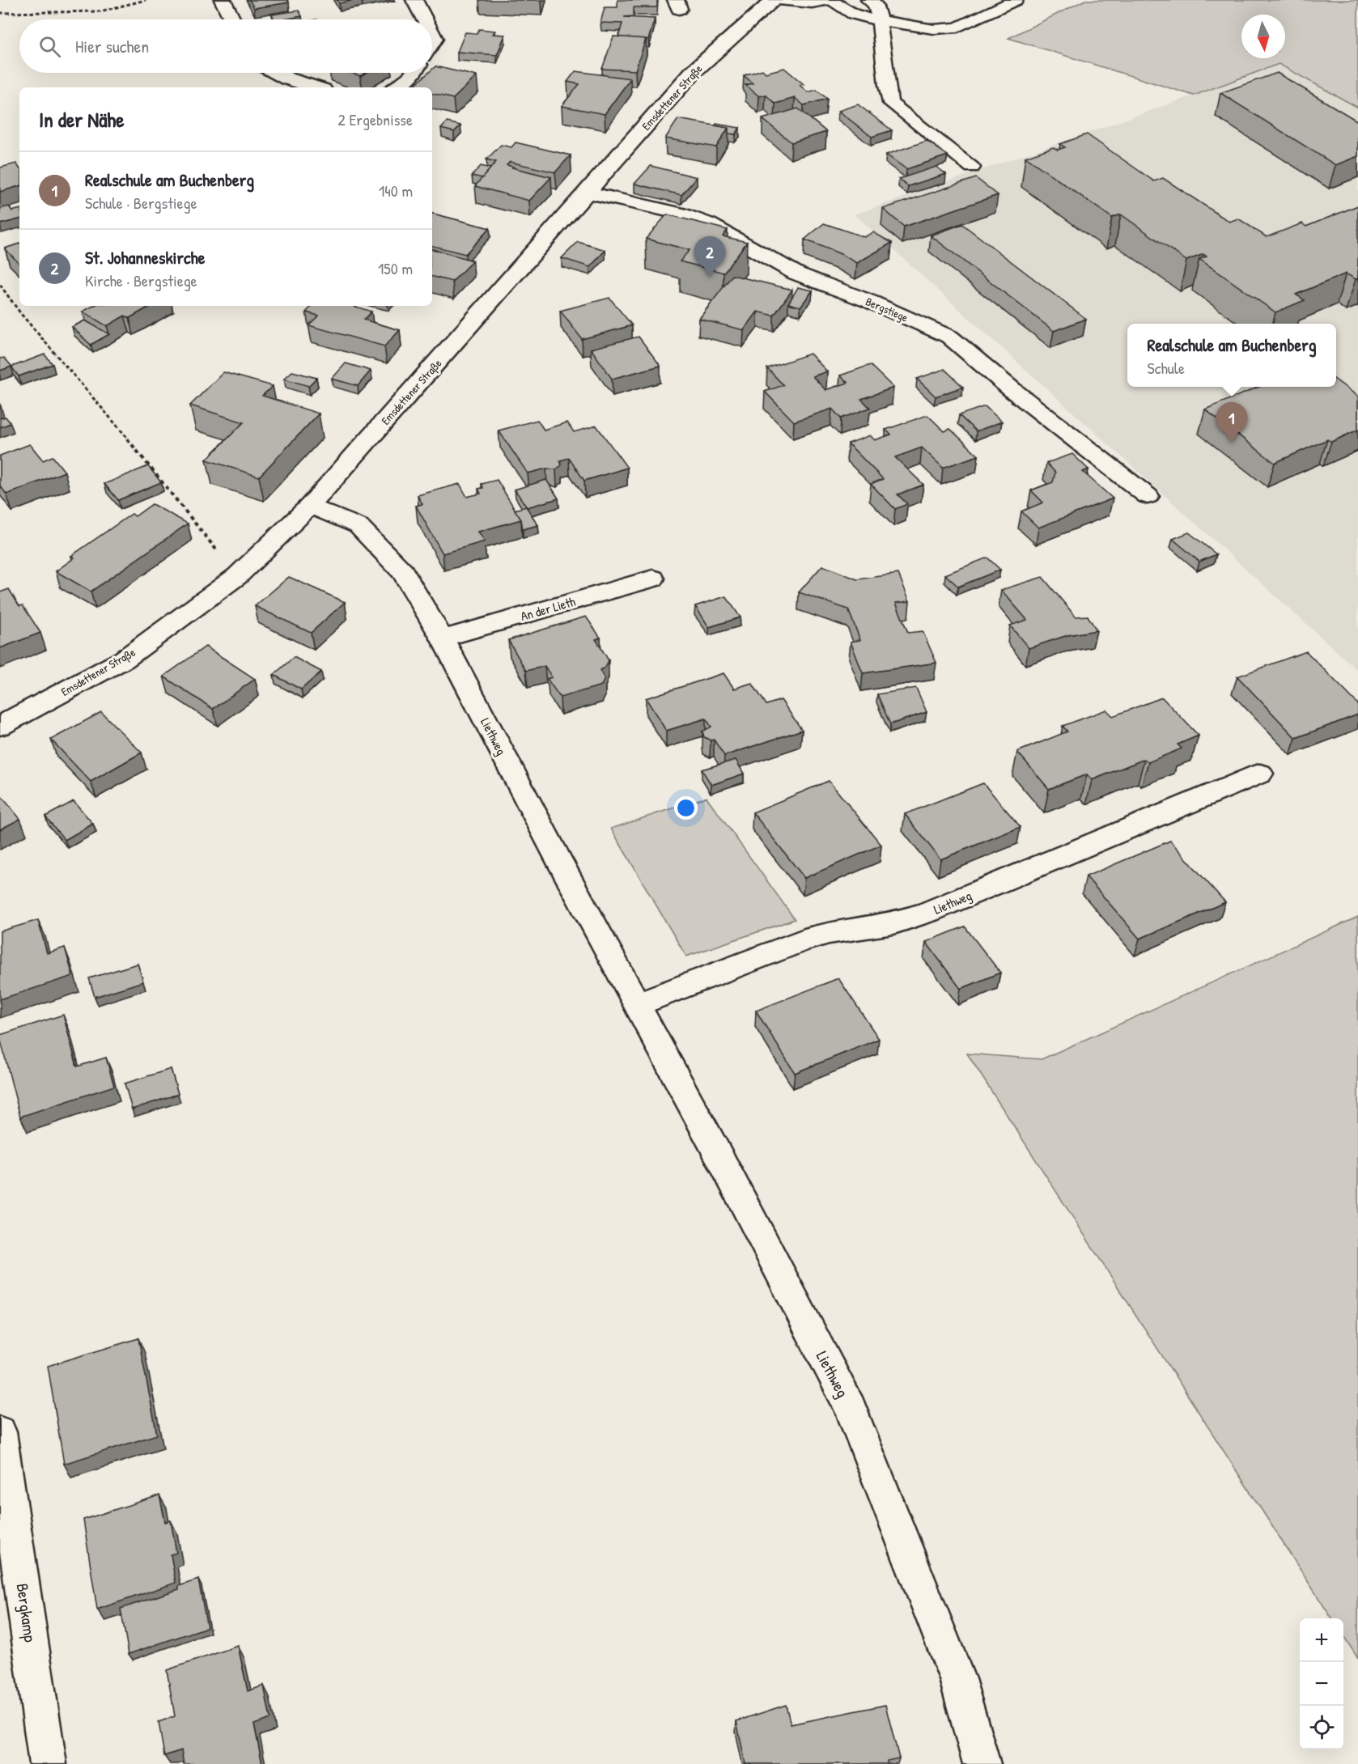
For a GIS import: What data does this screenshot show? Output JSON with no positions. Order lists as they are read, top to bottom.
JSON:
{
  "streets": {
    "street": [
      "Emsdettener Straße",
      "Bergstiege",
      "An der Lieth",
      "Liethweg",
      "Bergkamp"
    ]
  },
  "crossings": [
    ["Emsdettener Straße", "Bergstiege"],
    ["Emsdettener Straße", "Liethweg"],
    ["An der Lieth", "Liethweg"]
  ],
  "north": "bottom",
  "page": {
    "search": "Hier suchen",
    "heading": ["In der Nähe", "2 Ergebnisse"],
    "list": [
      {
        "mark": "1",
        "name": "Realschule am Buchenberg",
        "note": "Schule · Bergstiege",
        "value": "140 m"
      },
      {
        "mark": "2",
        "name": "St. Johanneskirche",
        "note": "Kirche · Bergstiege",
        "value": "150 m"
      }
    ],
    "pins": ["2", "1"],
    "popup": ["Realschule am Buchenberg", "Schule"],
    "map_buttons": ["+", "−"]
  }
}
